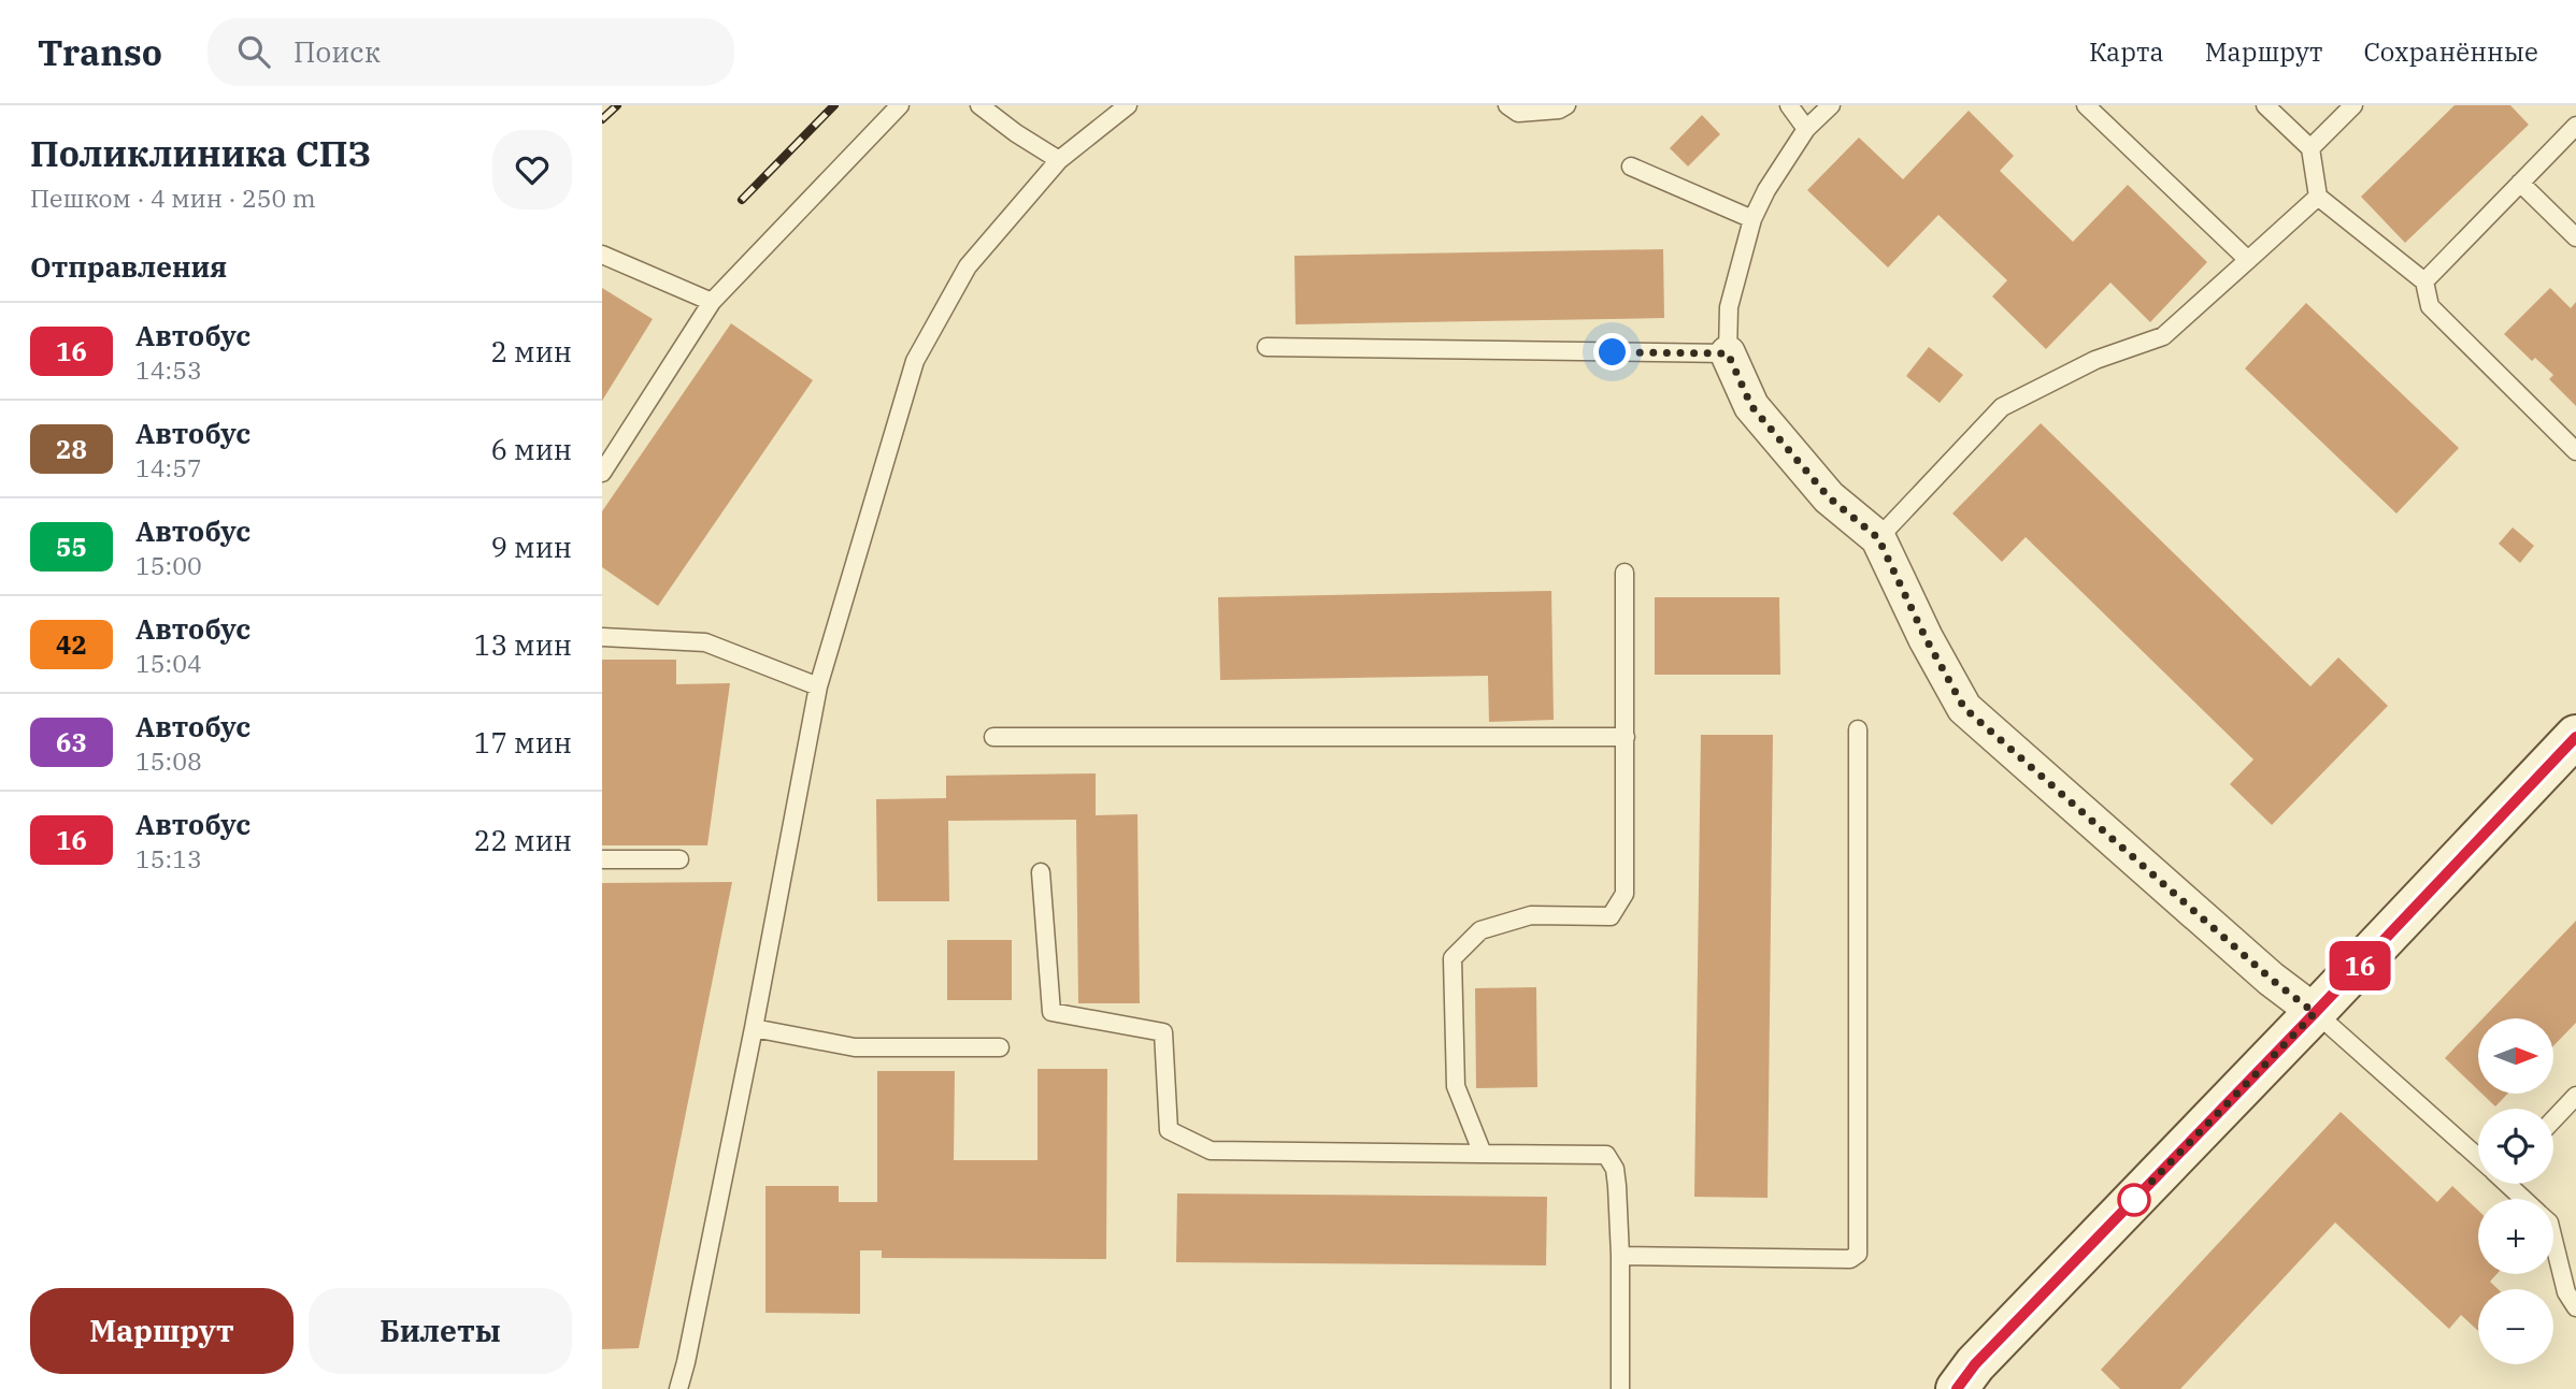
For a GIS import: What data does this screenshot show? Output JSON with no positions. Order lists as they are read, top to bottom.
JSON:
{
  "lines": ["bus line 16"],
  "north": "right",
  "page": {
    "header": "Transo",
    "search": "Поиск",
    "nav": ["Карта", "Маршрут", "Сохранённые"],
    "heading": [
      ["Поликлиника СПЗ", "Пешком · 4 мин · 250 m"],
      "Отправления"
    ],
    "on_map": "16",
    "list": [
      {
        "mark": "16",
        "name": "Автобус",
        "note": "14:53",
        "value": "2 мин"
      },
      {
        "mark": "28",
        "name": "Автобус",
        "note": "14:57",
        "value": "6 мин"
      },
      {
        "mark": "55",
        "name": "Автобус",
        "note": "15:00",
        "value": "9 мин"
      },
      {
        "mark": "42",
        "name": "Автобус",
        "note": "15:04",
        "value": "13 мин"
      },
      {
        "mark": "63",
        "name": "Автобус",
        "note": "15:08",
        "value": "17 мин"
      },
      {
        "mark": "16",
        "name": "Автобус",
        "note": "15:13",
        "value": "22 мин"
      }
    ],
    "map_buttons": ["+", "−"],
    "buttons": ["Маршрут", "Билеты"]
  }
}
